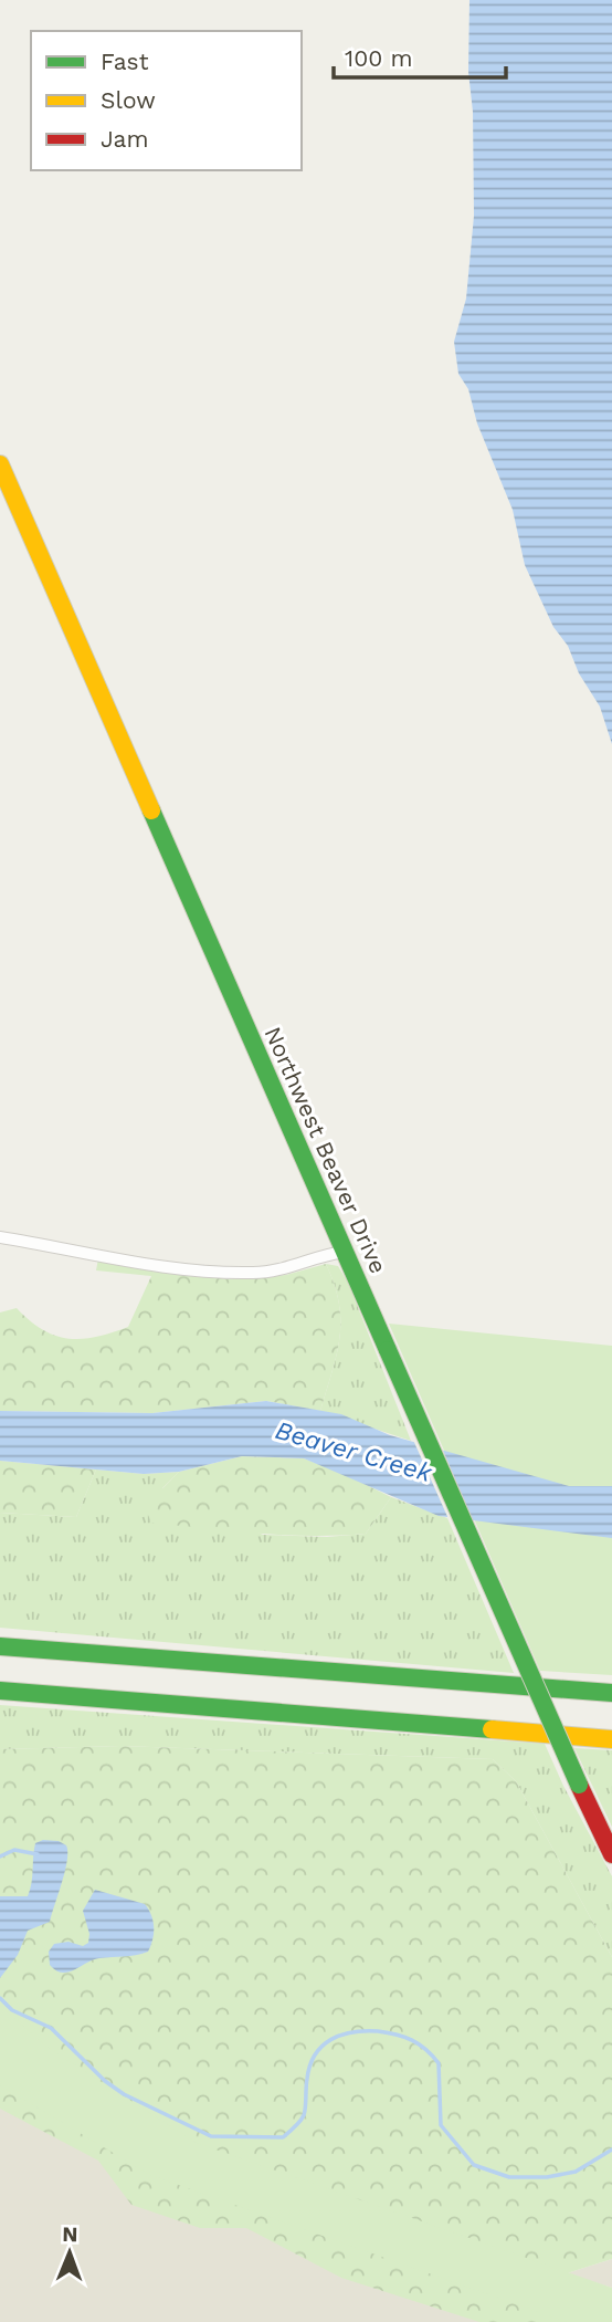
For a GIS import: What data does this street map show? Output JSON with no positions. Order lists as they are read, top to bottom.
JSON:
{
  "streets": {
    "main road": ["Northwest Beaver Drive"]
  },
  "water": ["Beaver Creek"],
  "legend": ["Fast", "Slow", "Jam"],
  "scale_bar": "100 m",
  "north": "top"
}
